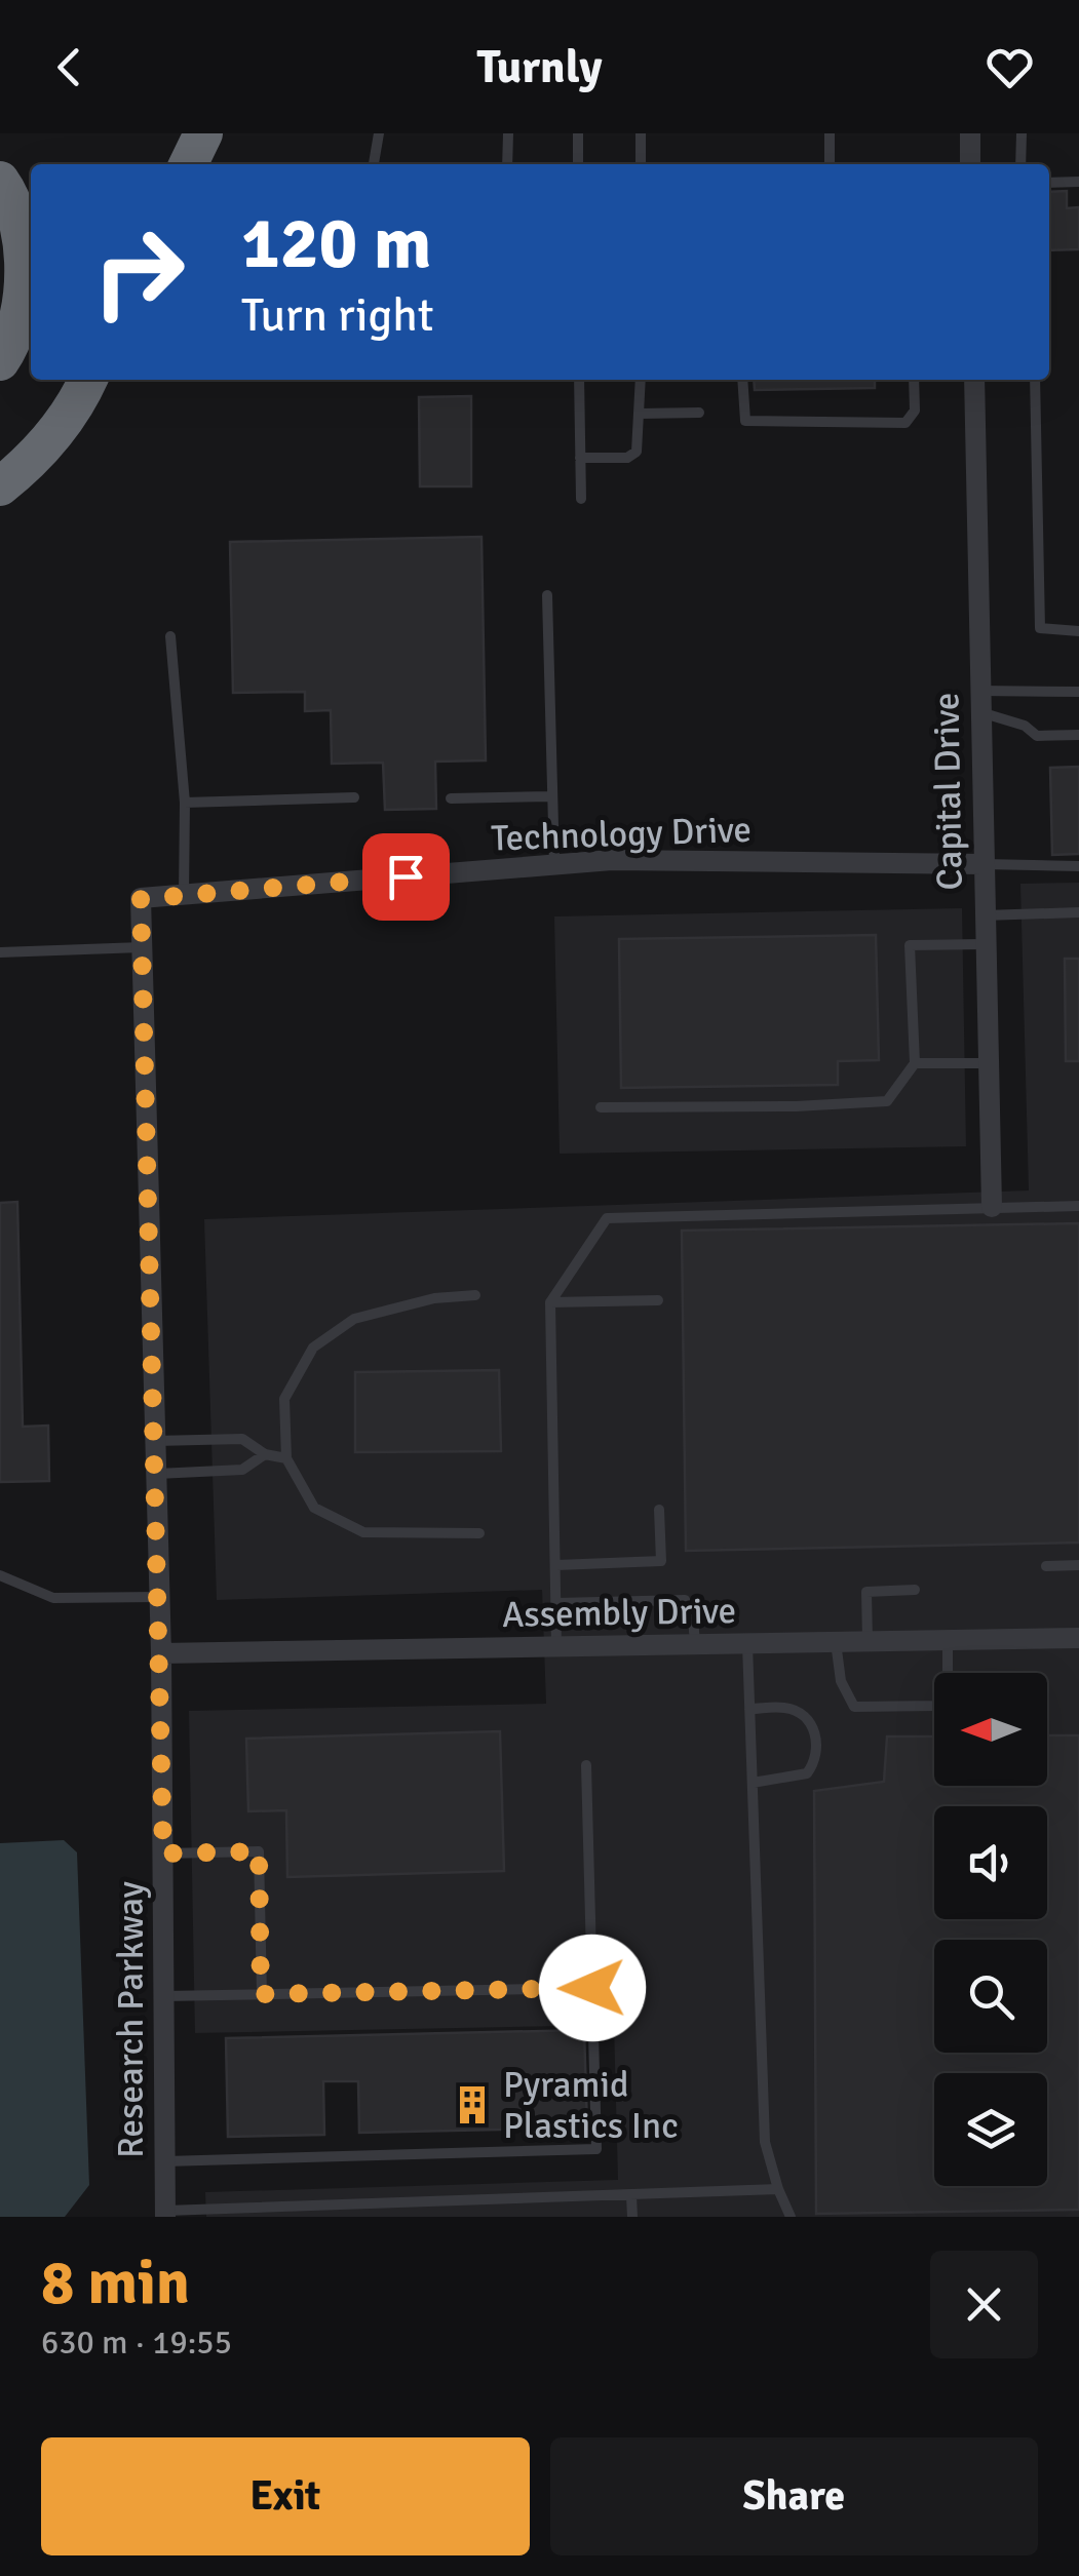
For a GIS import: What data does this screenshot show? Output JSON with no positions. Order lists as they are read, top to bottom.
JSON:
{
  "streets": {
    "street": [
      "Capital Drive",
      "Technology Drive",
      "Assembly Drive",
      "Research Parkway"
    ]
  },
  "crossings": [
    ["Capital Drive", "Technology Drive"],
    ["Technology Drive", "Research Parkway"],
    ["Assembly Drive", "Research Parkway"]
  ],
  "places": {
    "building": ["Pyramid Plastics Inc"]
  },
  "north": "left",
  "page": {
    "header": "Turnly",
    "turn": ["120 m", "Turn right"],
    "heading": ["8 min", "630 m · 19:55"],
    "buttons": ["Exit", "Share"]
  }
}
